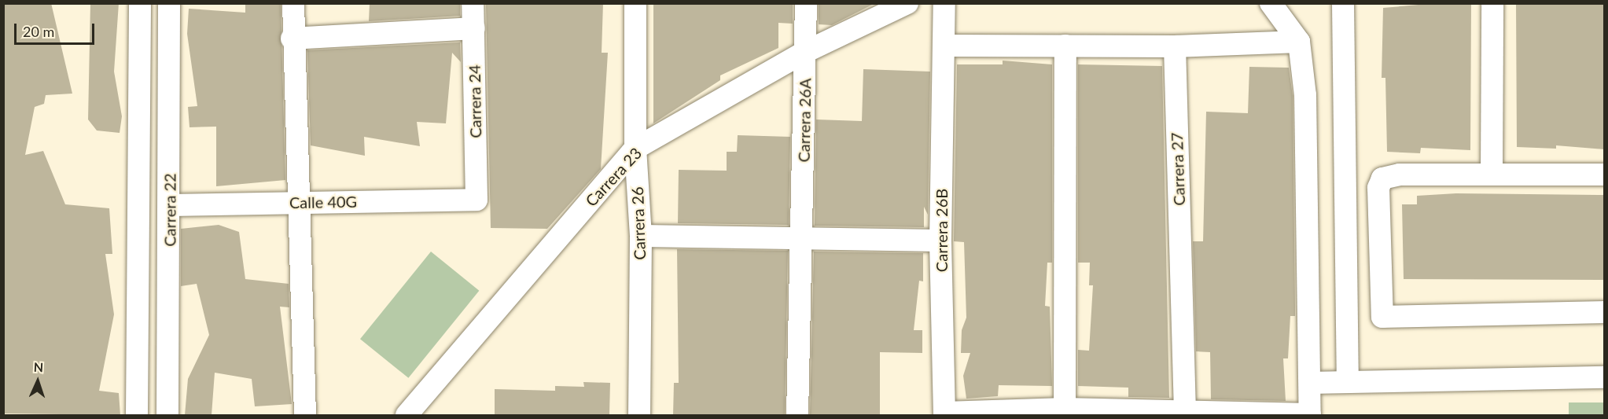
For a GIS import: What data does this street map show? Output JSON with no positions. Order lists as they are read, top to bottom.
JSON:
{
  "streets": {
    "street": [
      "Carrera 24",
      "Carrera 26A",
      "Carrera 27",
      "Carrera 23",
      "Calle 40G",
      "Carrera 22",
      "Carrera 26",
      "Carrera 26B"
    ]
  },
  "crossings": [
    ["Carrera 24", "Calle 40G"],
    ["Carrera 26A", "Carrera 23"],
    ["Carrera 23", "Carrera 26"],
    ["Calle 40G", "Carrera 22"]
  ],
  "scale_bar": "20 m",
  "north": "top"
}
